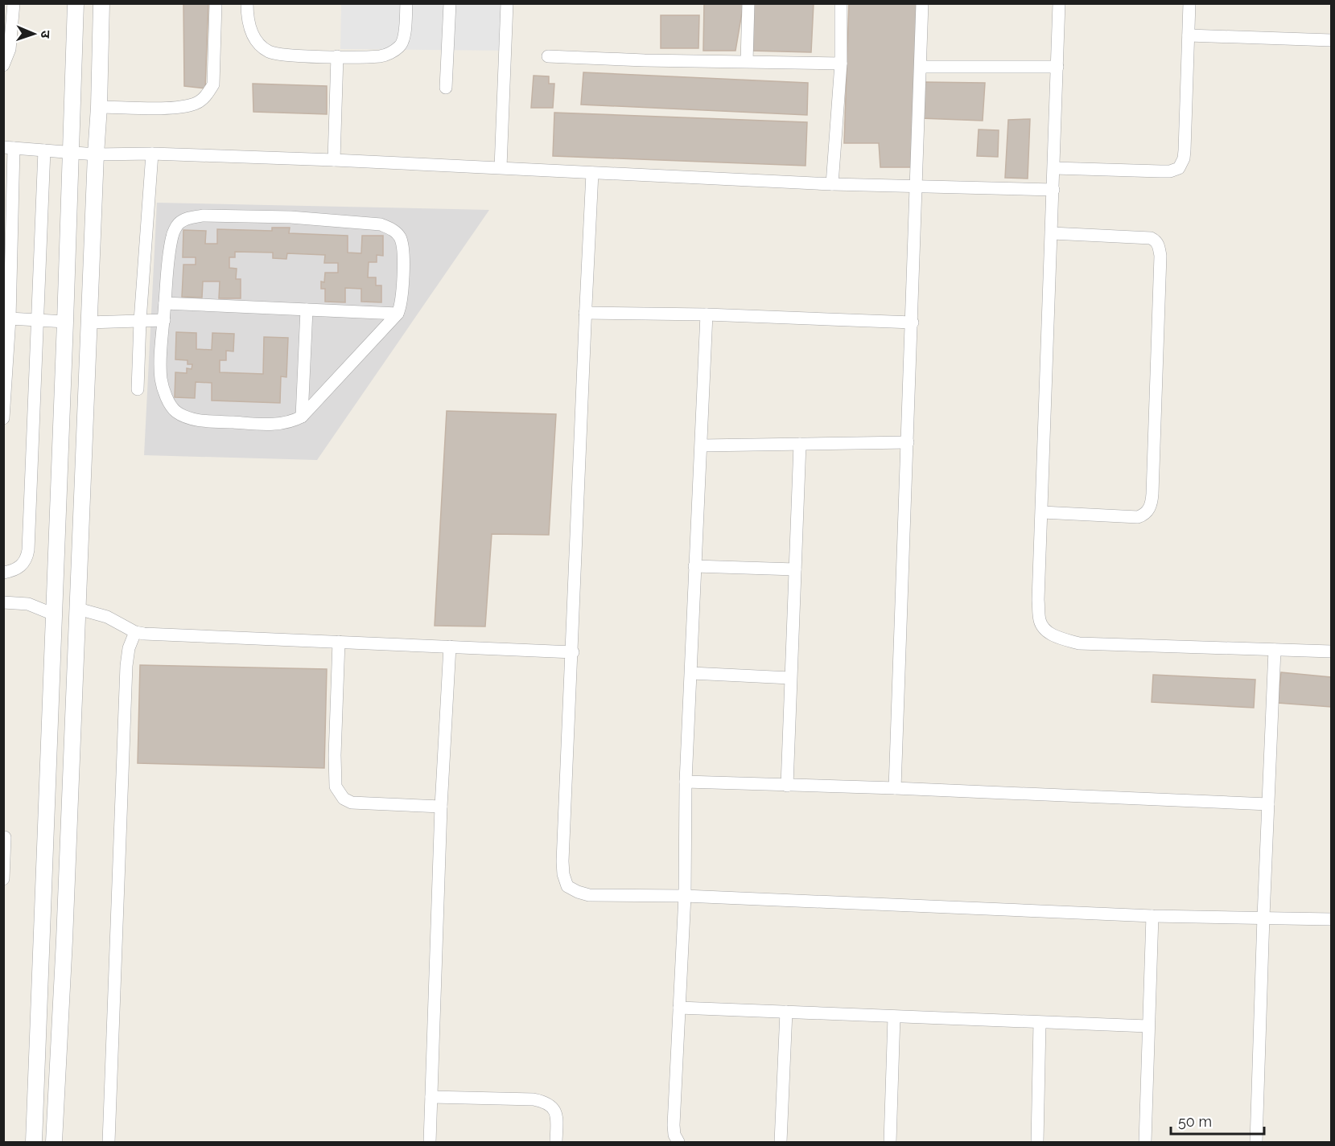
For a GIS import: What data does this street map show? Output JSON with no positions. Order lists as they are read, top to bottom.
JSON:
{
  "scale_bar": "50 m",
  "north": "right"
}
